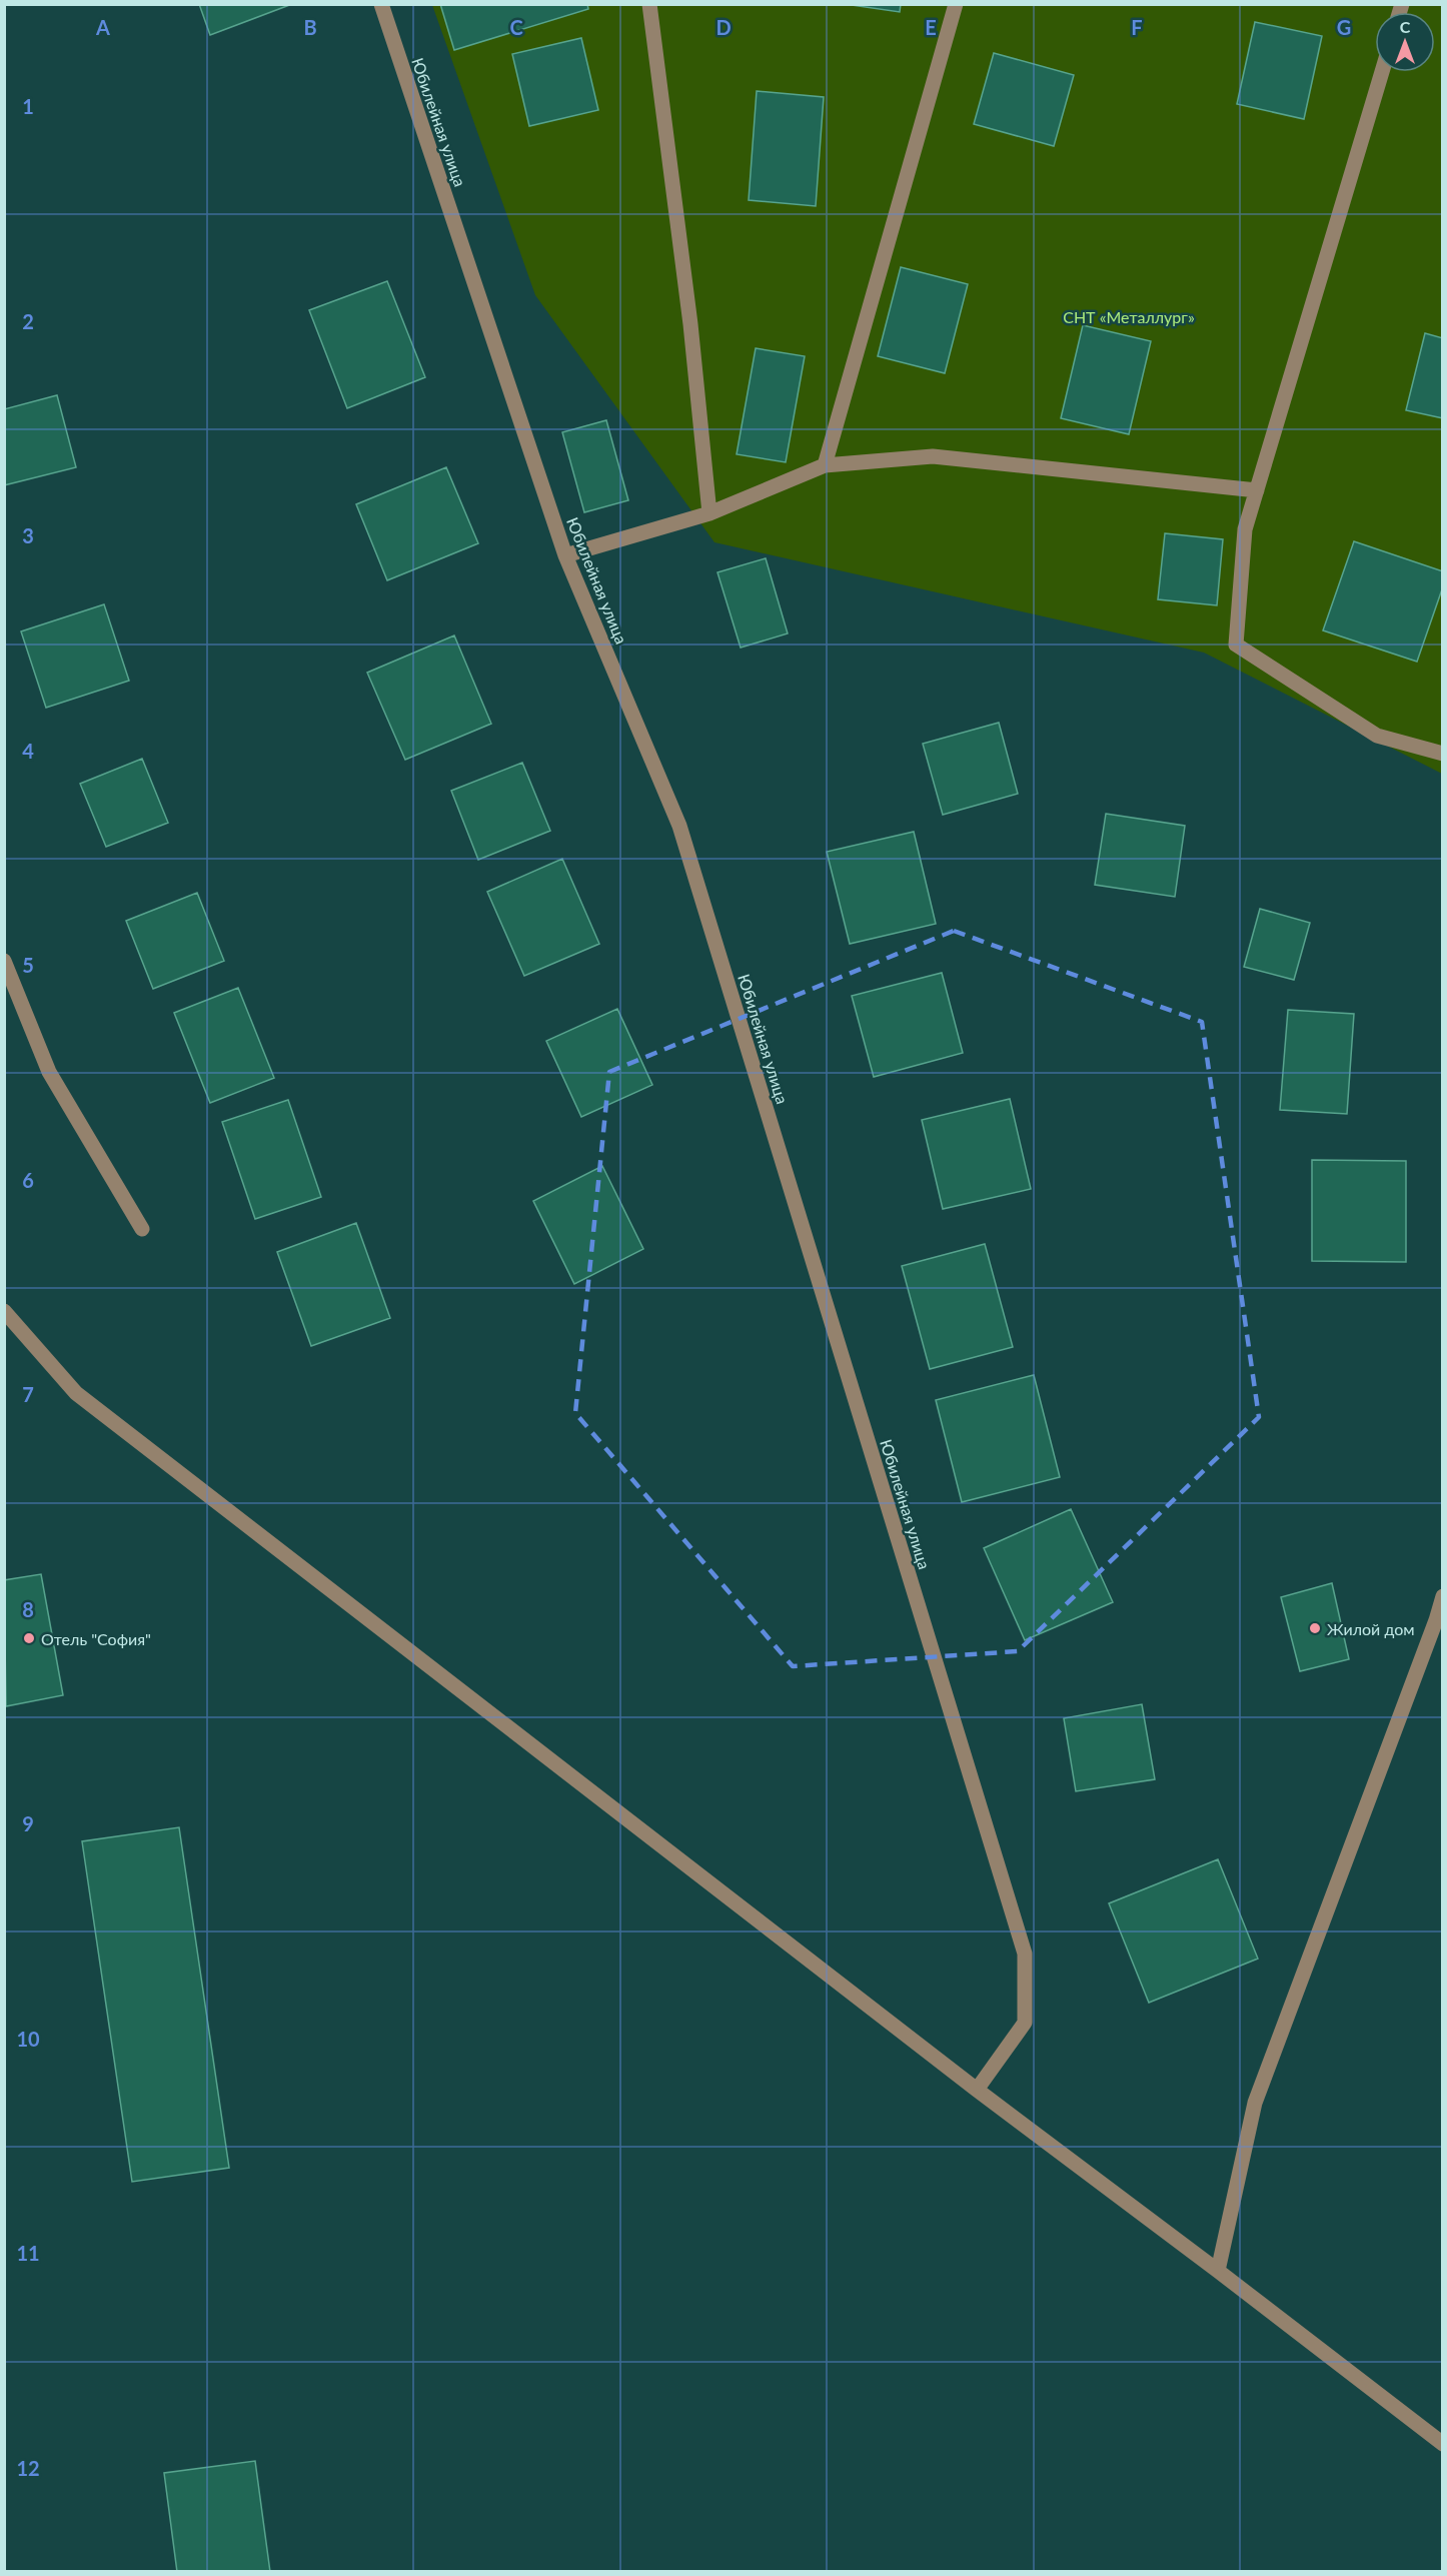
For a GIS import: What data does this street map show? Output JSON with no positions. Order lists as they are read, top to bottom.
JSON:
{
  "streets": {
    "street": ["Юбилейная улица"]
  },
  "parks": ["СНТ «Металлург»"],
  "places": ["Жилой дом", "Отель \"София\""],
  "north": "top",
  "grid": {
    "columns": [
      "A",
      "B",
      "C",
      "D",
      "E",
      "F",
      "G"
    ],
    "rows": [
      "1",
      "2",
      "3",
      "4",
      "5",
      "6",
      "7",
      "8",
      "9",
      "10",
      "11",
      "12"
    ]
  }
}
